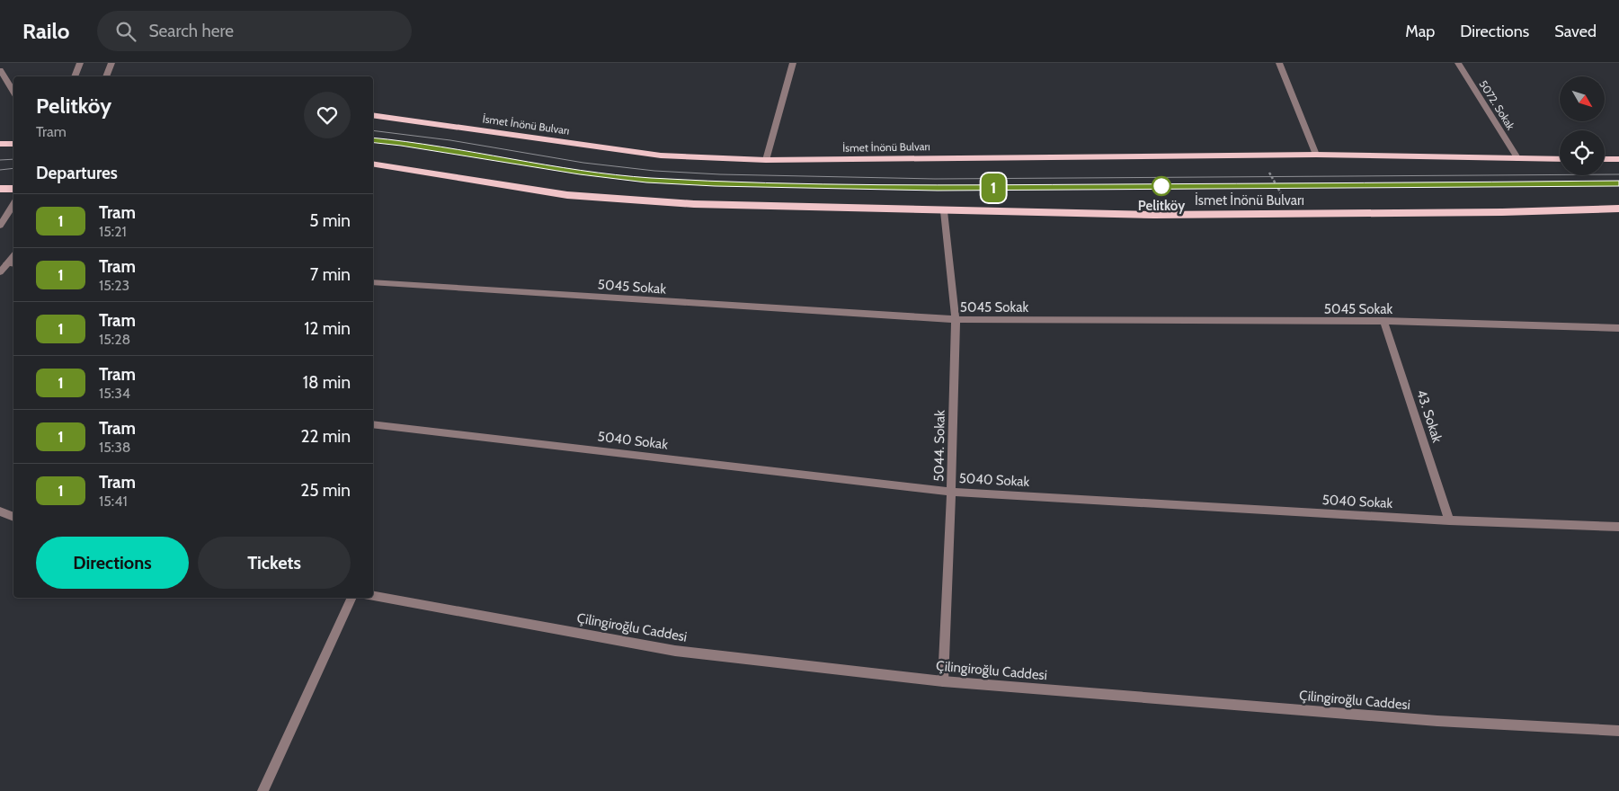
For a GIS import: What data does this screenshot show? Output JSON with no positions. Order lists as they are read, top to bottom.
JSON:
{
  "streets": {
    "main road": ["İsmet İnönü Bulvarı"],
    "street": [
      "5072. Sokak",
      "5045 Sokak",
      "43. Sokak",
      "5040 Sokak",
      "5044. Sokak",
      "Çilingiroğlu Caddesi"
    ]
  },
  "crossings": [
    ["5072. Sokak", "İsmet İnönü Bulvarı"],
    ["İsmet İnönü Bulvarı", "5044. Sokak"],
    ["5045 Sokak", "43. Sokak"],
    ["5045 Sokak", "5044. Sokak"],
    ["43. Sokak", "5040 Sokak"],
    ["5040 Sokak", "5044. Sokak"],
    ["5044. Sokak", "Çilingiroğlu Caddesi"]
  ],
  "places": ["Pelitköy"],
  "lines": ["tram line 1"],
  "north": "bottom right",
  "page": {
    "header": "Railo",
    "search": "Search here",
    "nav": ["Map", "Directions", "Saved"],
    "on_map": "1",
    "heading": [
      ["Pelitköy", "Tram"],
      "Departures"
    ],
    "list": [
      {
        "mark": "1",
        "name": "Tram",
        "note": "15:21",
        "value": "5 min"
      },
      {
        "mark": "1",
        "name": "Tram",
        "note": "15:23",
        "value": "7 min"
      },
      {
        "mark": "1",
        "name": "Tram",
        "note": "15:28",
        "value": "12 min"
      },
      {
        "mark": "1",
        "name": "Tram",
        "note": "15:34",
        "value": "18 min"
      },
      {
        "mark": "1",
        "name": "Tram",
        "note": "15:38",
        "value": "22 min"
      },
      {
        "mark": "1",
        "name": "Tram",
        "note": "15:41",
        "value": "25 min"
      }
    ],
    "buttons": ["Directions", "Tickets"]
  }
}
